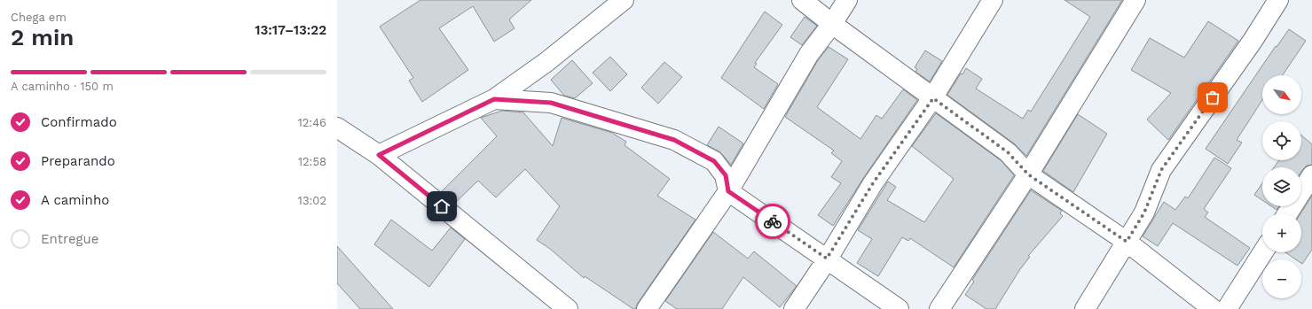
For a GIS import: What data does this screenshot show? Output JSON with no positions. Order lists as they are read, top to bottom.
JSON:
{
  "north": "bottom right",
  "page": {
    "heading": ["2 min", "Chega em", "13:17–13:22"],
    "bar": "A caminho · 150 m",
    "map_buttons": ["+", "−"],
    "list": [
      ["Confirmado", "12:46"],
      ["Preparando", "12:58"],
      ["A caminho", "13:02"],
      "Entregue"
    ]
  }
}
